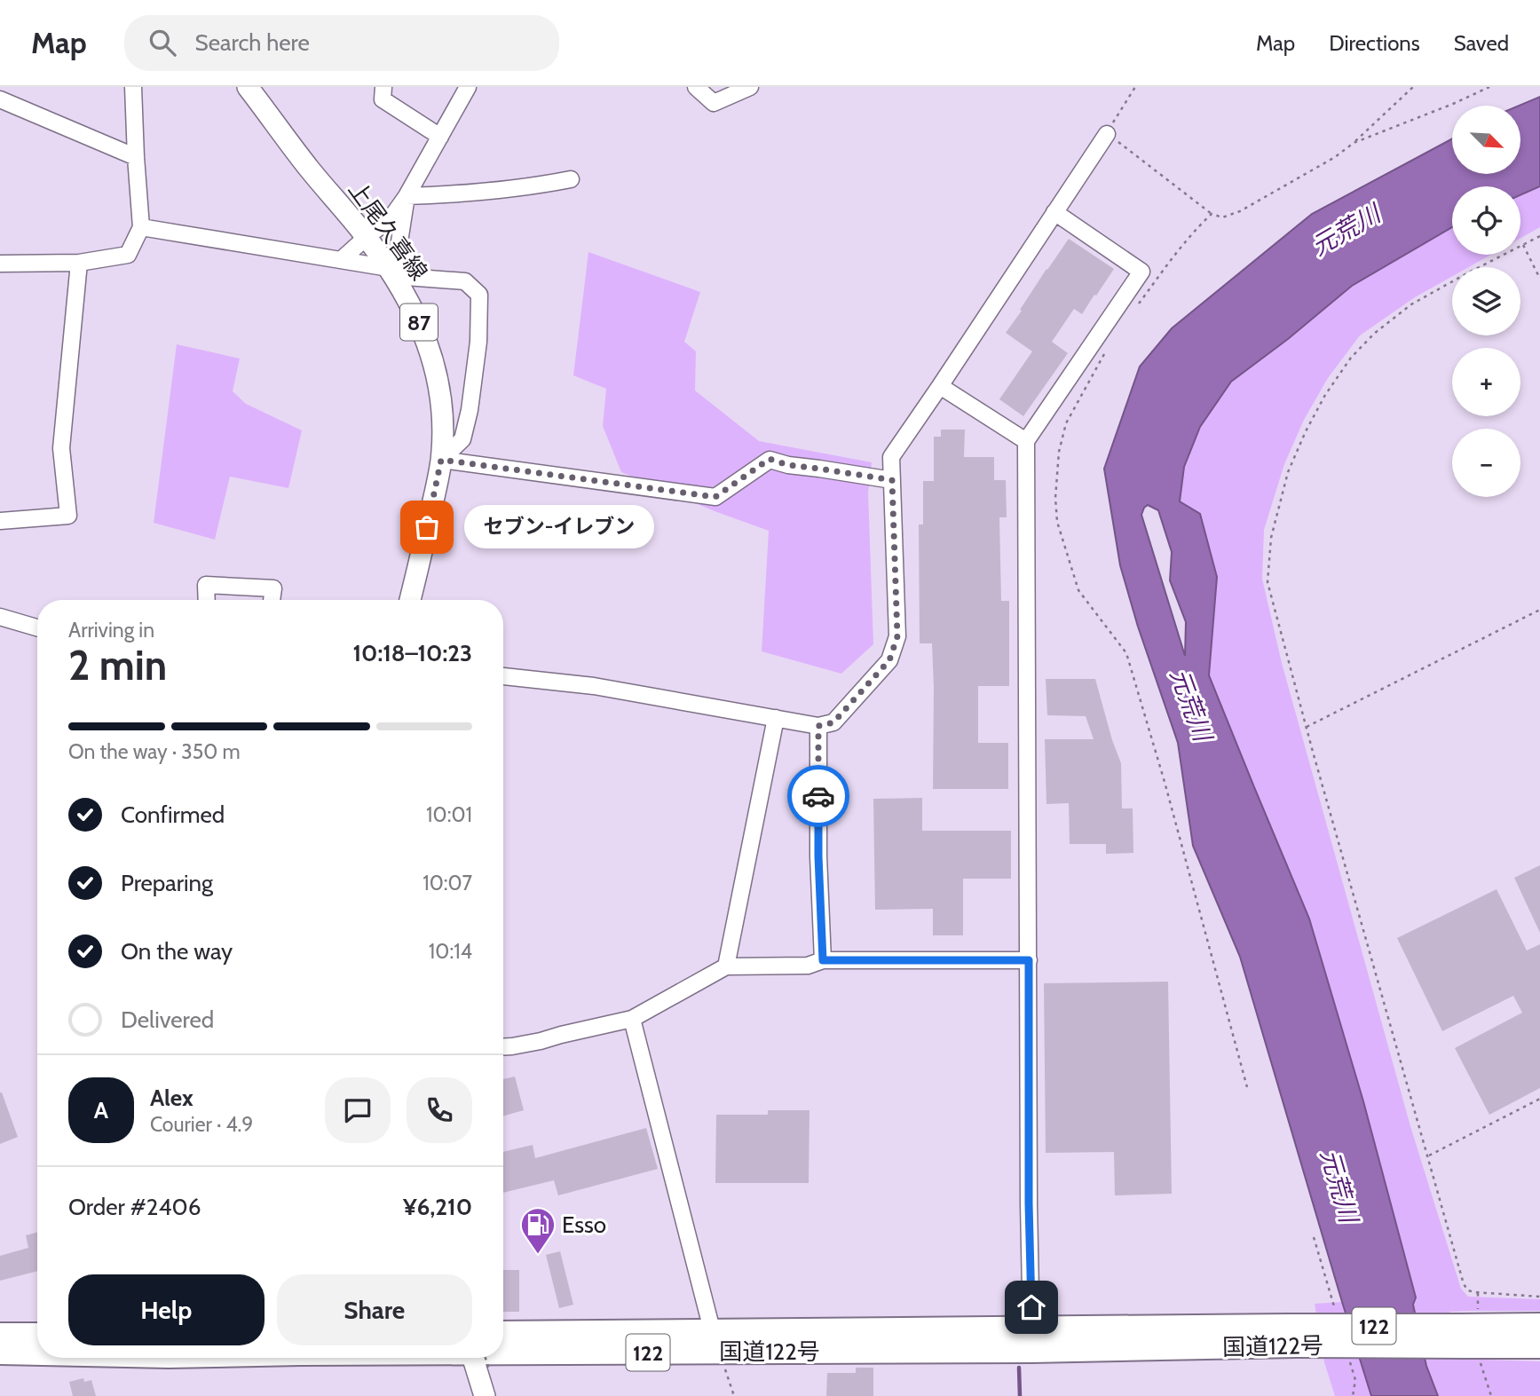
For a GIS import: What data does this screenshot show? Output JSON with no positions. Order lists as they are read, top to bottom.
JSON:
{
  "streets": {
    "highway": ["122", "国道122号"],
    "main road": ["上尾久喜線", "87"]
  },
  "water": ["元荒川"],
  "places": {
    "other": ["セブン-イレブン"],
    "fuel station": ["Esso"]
  },
  "north": "bottom right",
  "page": {
    "header": "Map",
    "search": "Search here",
    "nav": ["Map", "Directions", "Saved"],
    "map_buttons": ["+", "−"],
    "bubble": "セブン-イレブン",
    "heading": ["2 min", "Arriving in", "10:18–10:23"],
    "panel": [
      "Alex",
      "Courier · 4.9",
      "Order #2406",
      "¥6,210"
    ],
    "bar": "On the way · 350 m",
    "list": [
      ["Confirmed", "10:01"],
      ["Preparing", "10:07"],
      ["On the way", "10:14"],
      "Delivered"
    ],
    "round": "A",
    "buttons": ["Help", "Share"]
  }
}
